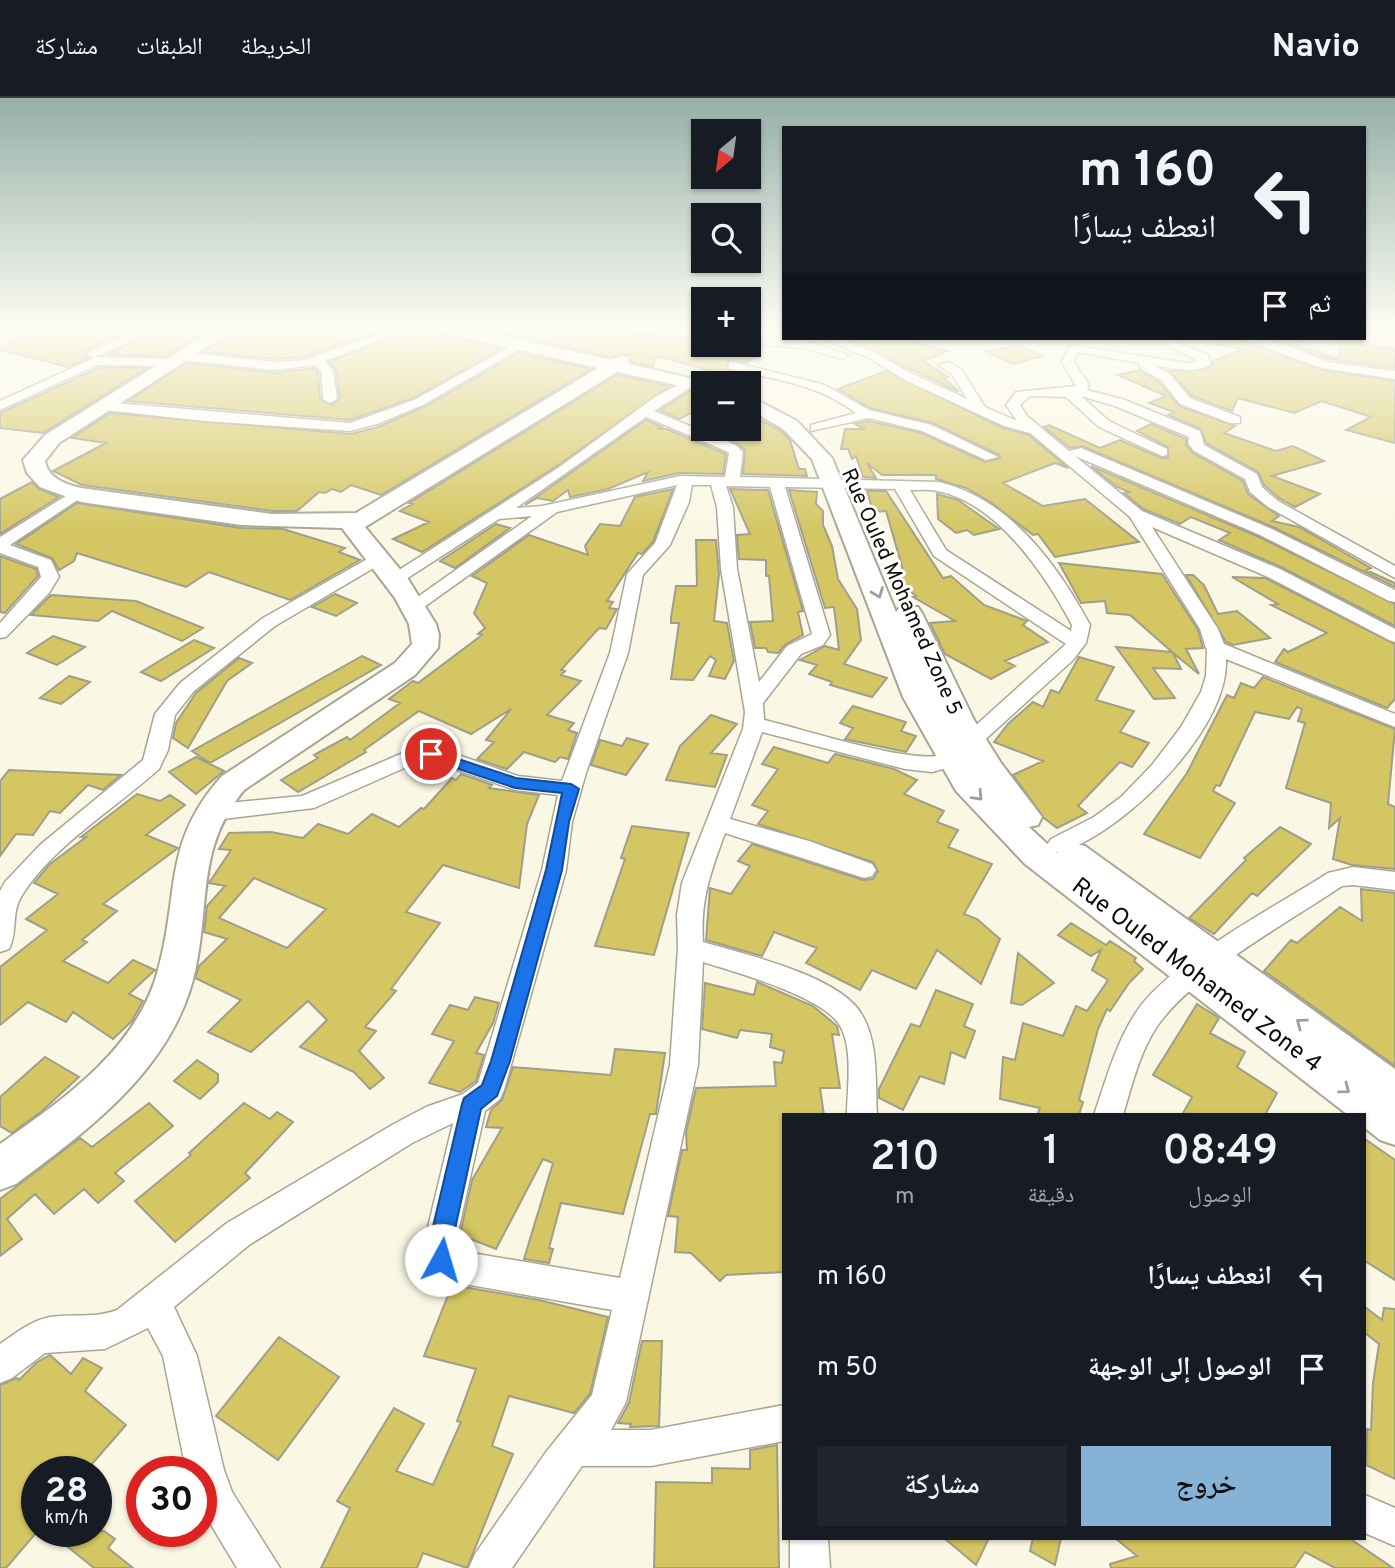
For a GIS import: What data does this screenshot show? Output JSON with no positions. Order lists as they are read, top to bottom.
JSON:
{
  "streets": {
    "street": ["Rue Ouled Mohamed Zone 5", "Rue Ouled Mohamed Zone 4"]
  },
  "crossings": [
    ["Rue Ouled Mohamed Zone 5", "Rue Ouled Mohamed Zone 4"]
  ],
  "north": "bottom left",
  "page": {
    "header": "Navio",
    "nav": ["الخريطة", "الطبقات", "مشاركة"],
    "map_buttons": ["+", "−"],
    "turn": ["160 m", "انعطف يسارًا"],
    "then": "ثم",
    "eta": [
      "08:49",
      "الوصول",
      "1",
      "دقيقة",
      "210",
      "m"
    ],
    "list": [
      {
        "name": "انعطف يسارًا",
        "value": "160 m"
      },
      {
        "name": "الوصول إلى الوجهة",
        "value": "50 m"
      }
    ],
    "buttons": ["خروج", "مشاركة"],
    "speed": "28 km/h",
    "limit": "30"
  }
}
